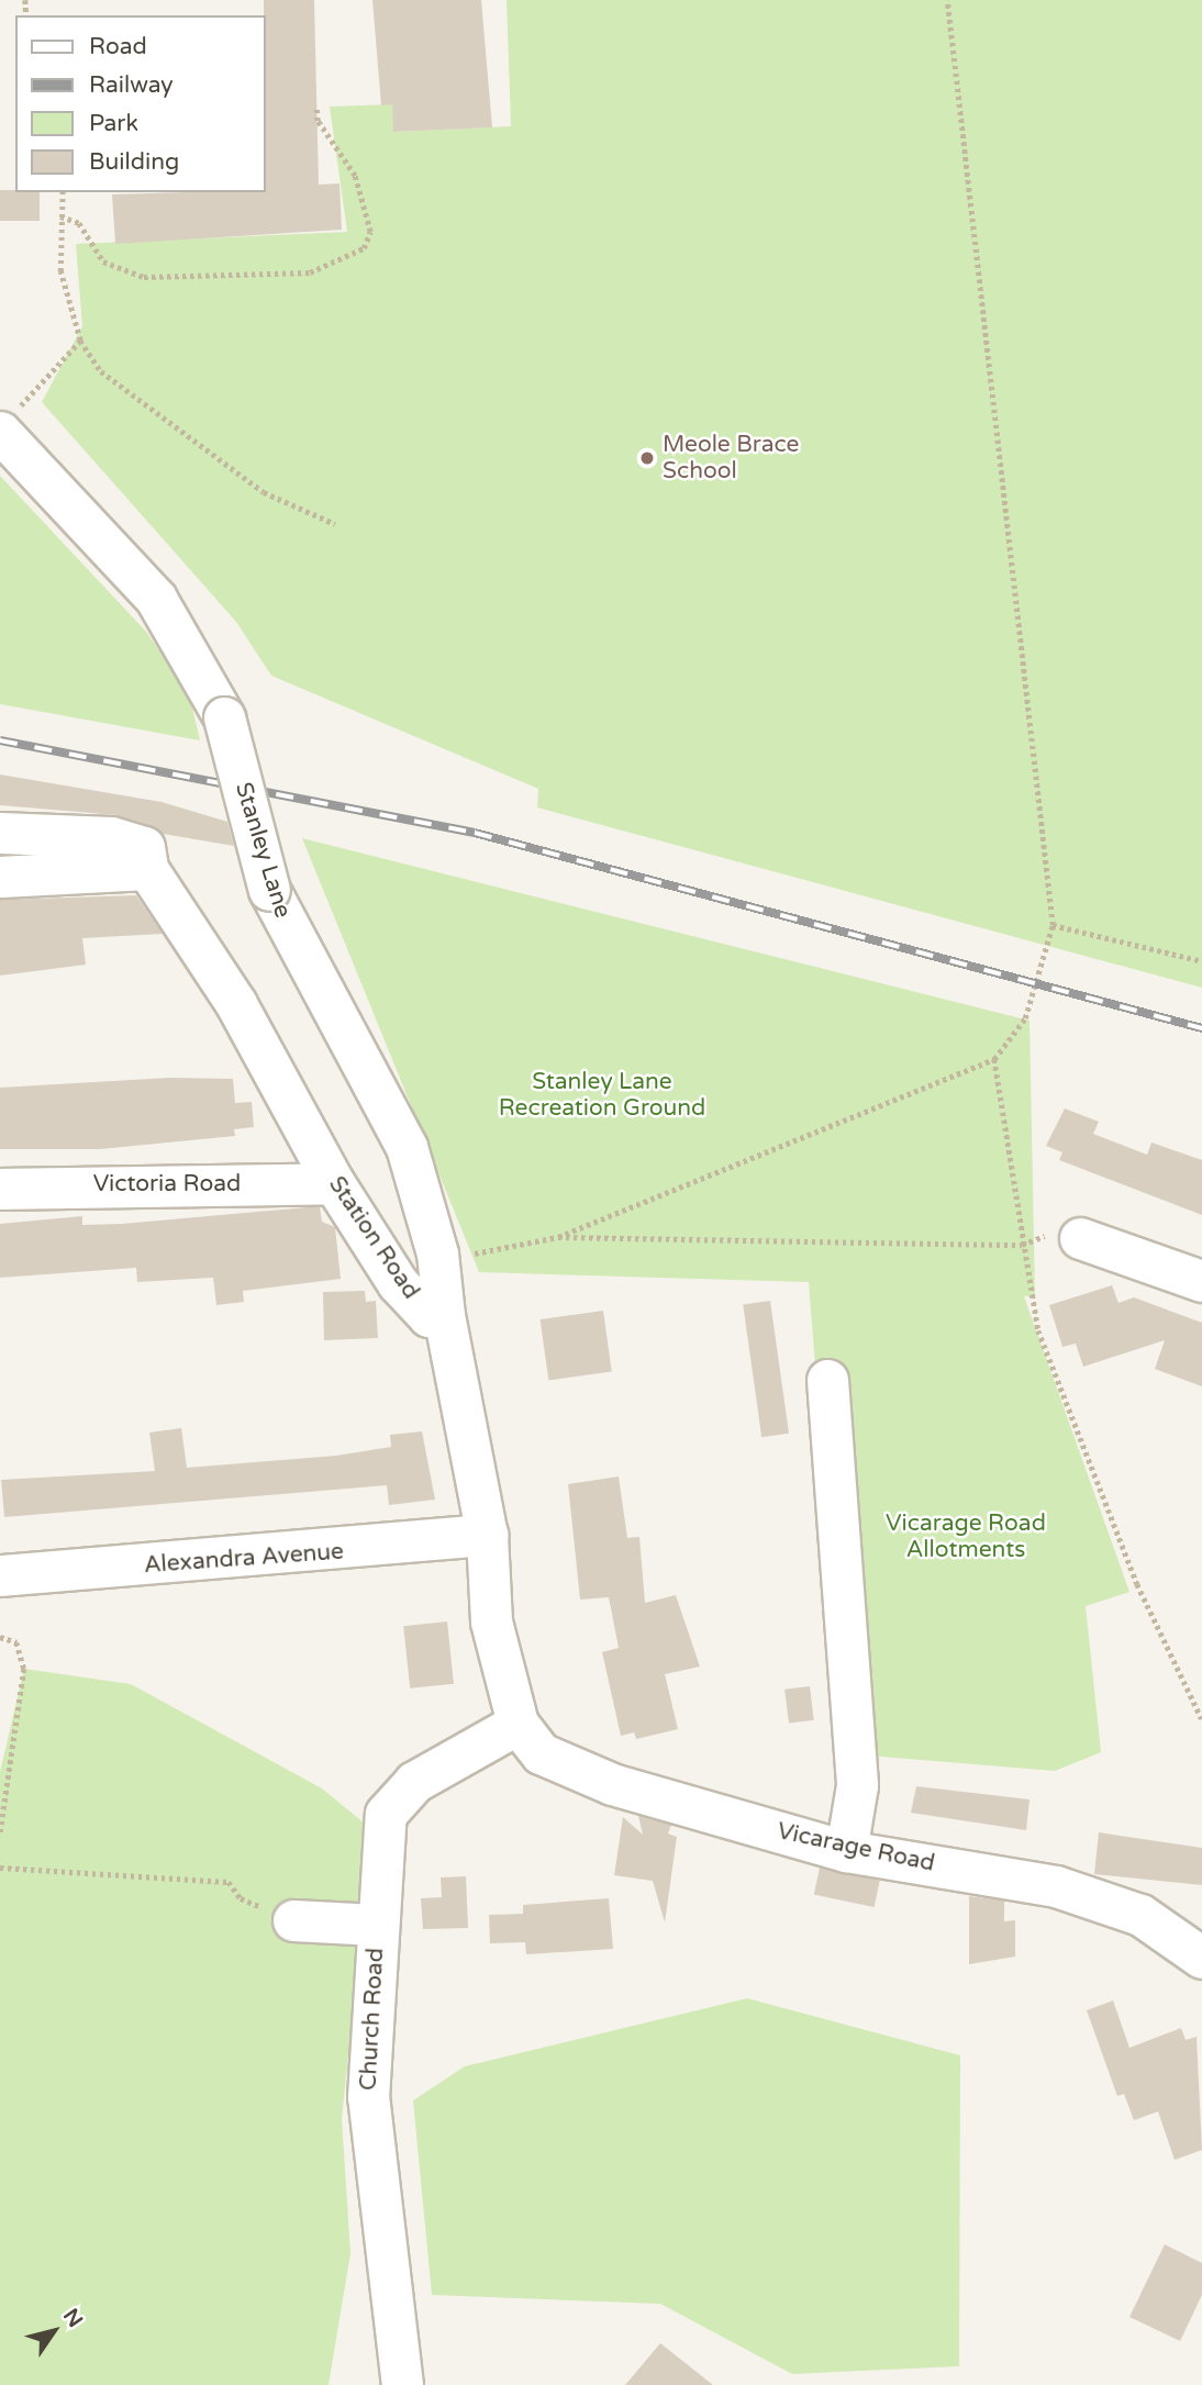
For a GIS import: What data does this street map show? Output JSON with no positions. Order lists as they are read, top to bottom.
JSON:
{
  "streets": {
    "street": [
      "Stanley Lane",
      "Victoria Road",
      "Station Road",
      "Alexandra Avenue",
      "Vicarage Road",
      "Church Road"
    ]
  },
  "crossings": [
    ["Stanley Lane", "Station Road"],
    ["Victoria Road", "Station Road"],
    ["Station Road", "Alexandra Avenue"],
    ["Station Road", "Vicarage Road"],
    ["Station Road", "Church Road"],
    ["Vicarage Road", "Church Road"]
  ],
  "parks": ["Stanley Lane Recreation Ground", "Vicarage Road Allotments"],
  "places": ["Meole Brace School"],
  "legend": [
    "Road",
    "Railway",
    "Park",
    "Building"
  ],
  "north": "top right"
}
